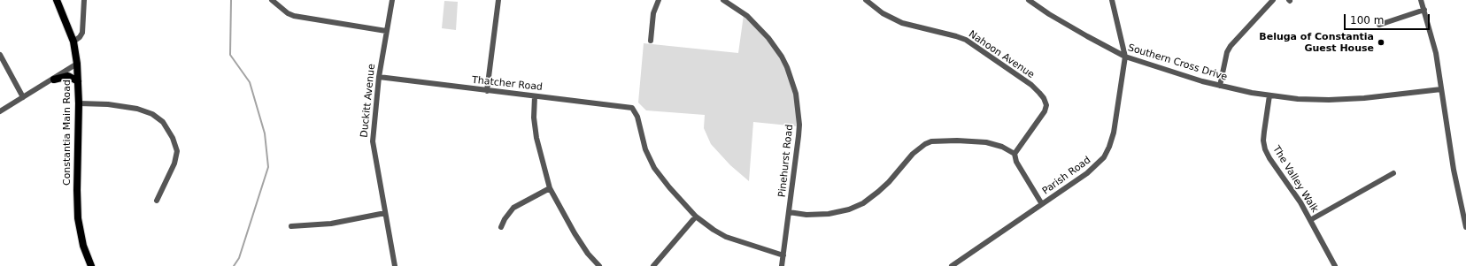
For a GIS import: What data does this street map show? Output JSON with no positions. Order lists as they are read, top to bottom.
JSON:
{
  "streets": {
    "main road": ["Constantia Main Road"],
    "street": [
      "Nahoon Avenue",
      "Southern Cross Drive",
      "Thatcher Road",
      "Duckitt Avenue",
      "Pinehurst Road",
      "Parish Road",
      "The Valley Walk"
    ]
  },
  "crossings": [
    ["Southern Cross Drive", "Parish Road"],
    ["Southern Cross Drive", "The Valley Walk"],
    ["Thatcher Road", "Duckitt Avenue"]
  ],
  "places": ["Beluga of Constantia Guest House"],
  "scale_bar": "100 m"
}
